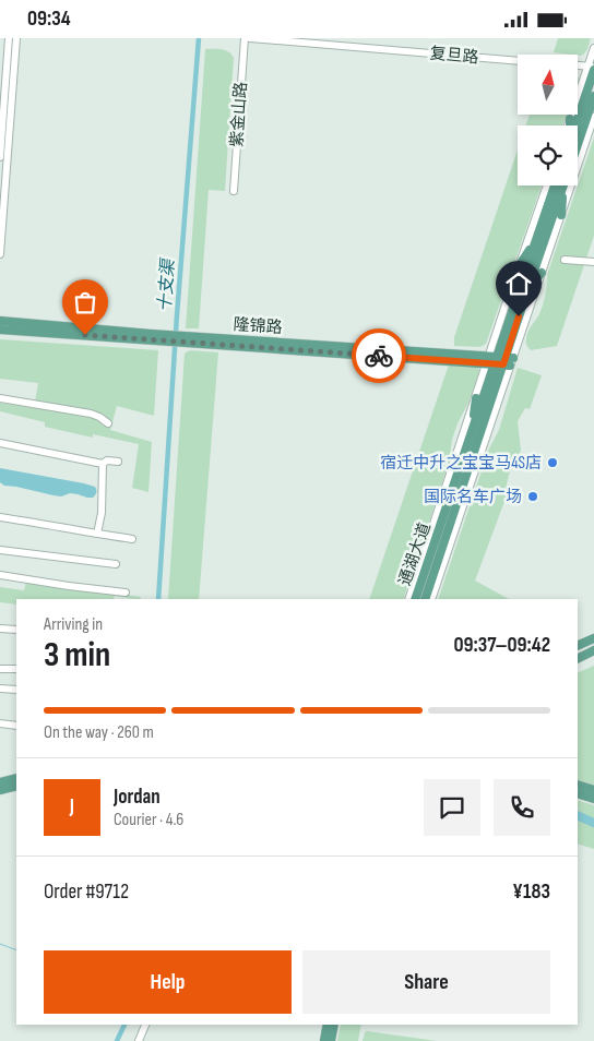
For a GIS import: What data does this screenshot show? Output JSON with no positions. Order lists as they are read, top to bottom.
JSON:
{
  "streets": {
    "main road": ["隆锦路", "通湖大道"],
    "street": ["复旦路", "紫金山路"]
  },
  "crossings": [
    ["隆锦路", "通湖大道"]
  ],
  "water": ["十支渠"],
  "places": ["宿迁中升之宝宝马4S店", "国际名车广场"],
  "north": "top",
  "page": {
    "status": "09:34",
    "heading": ["3 min", "Arriving in", "09:37–09:42"],
    "panel": [
      "Jordan",
      "Courier · 4.6",
      "Order #9712",
      "¥183"
    ],
    "bar": "On the way · 260 m",
    "round": "J",
    "buttons": ["Help", "Share"]
  }
}
